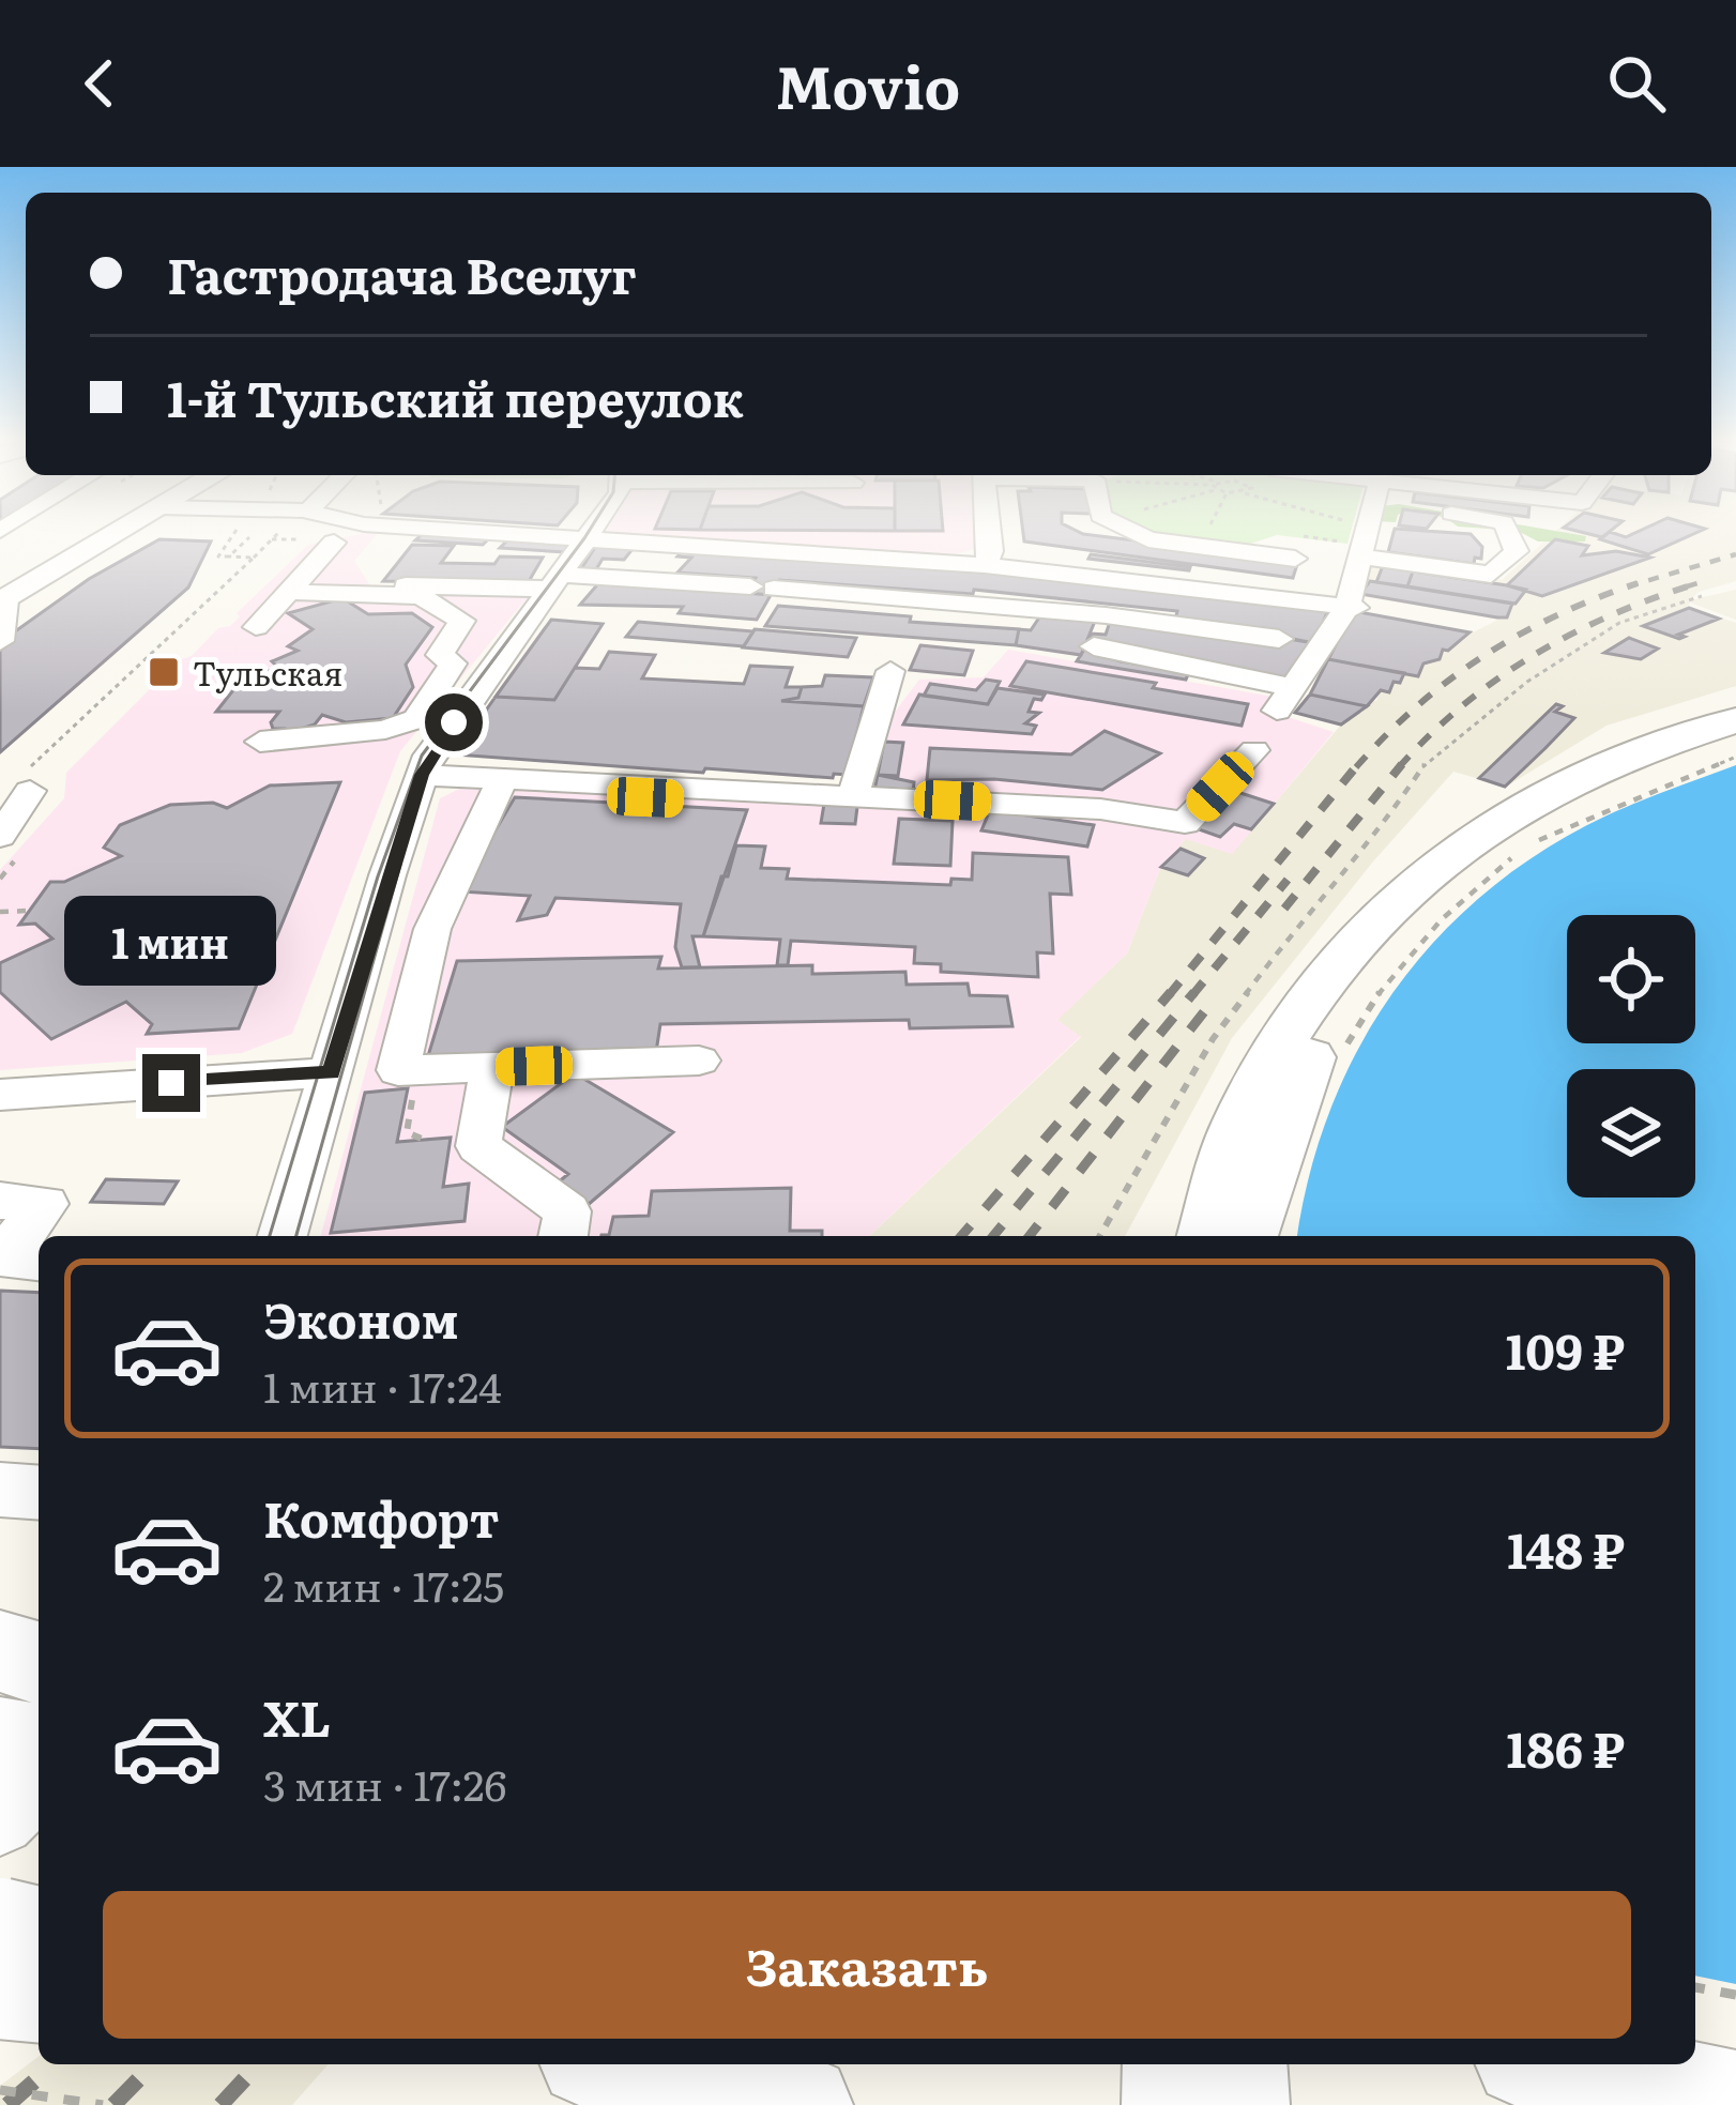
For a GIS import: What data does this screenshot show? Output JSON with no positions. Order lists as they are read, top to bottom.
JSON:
{
  "places": {
    "transit": ["Тульская"]
  },
  "page": {
    "header": "Movio",
    "banner": ["Гастродача Вселуг", "1-й Тульский переулок"],
    "bubble": "1 мин",
    "list": [
      {
        "name": "Эконом",
        "note": "1 мин · 17:24",
        "value": "109 ₽"
      },
      {
        "name": "Комфорт",
        "note": "2 мин · 17:25",
        "value": "148 ₽"
      },
      {
        "name": "XL",
        "note": "3 мин · 17:26",
        "value": "186 ₽"
      }
    ],
    "buttons": "Заказать"
  }
}
